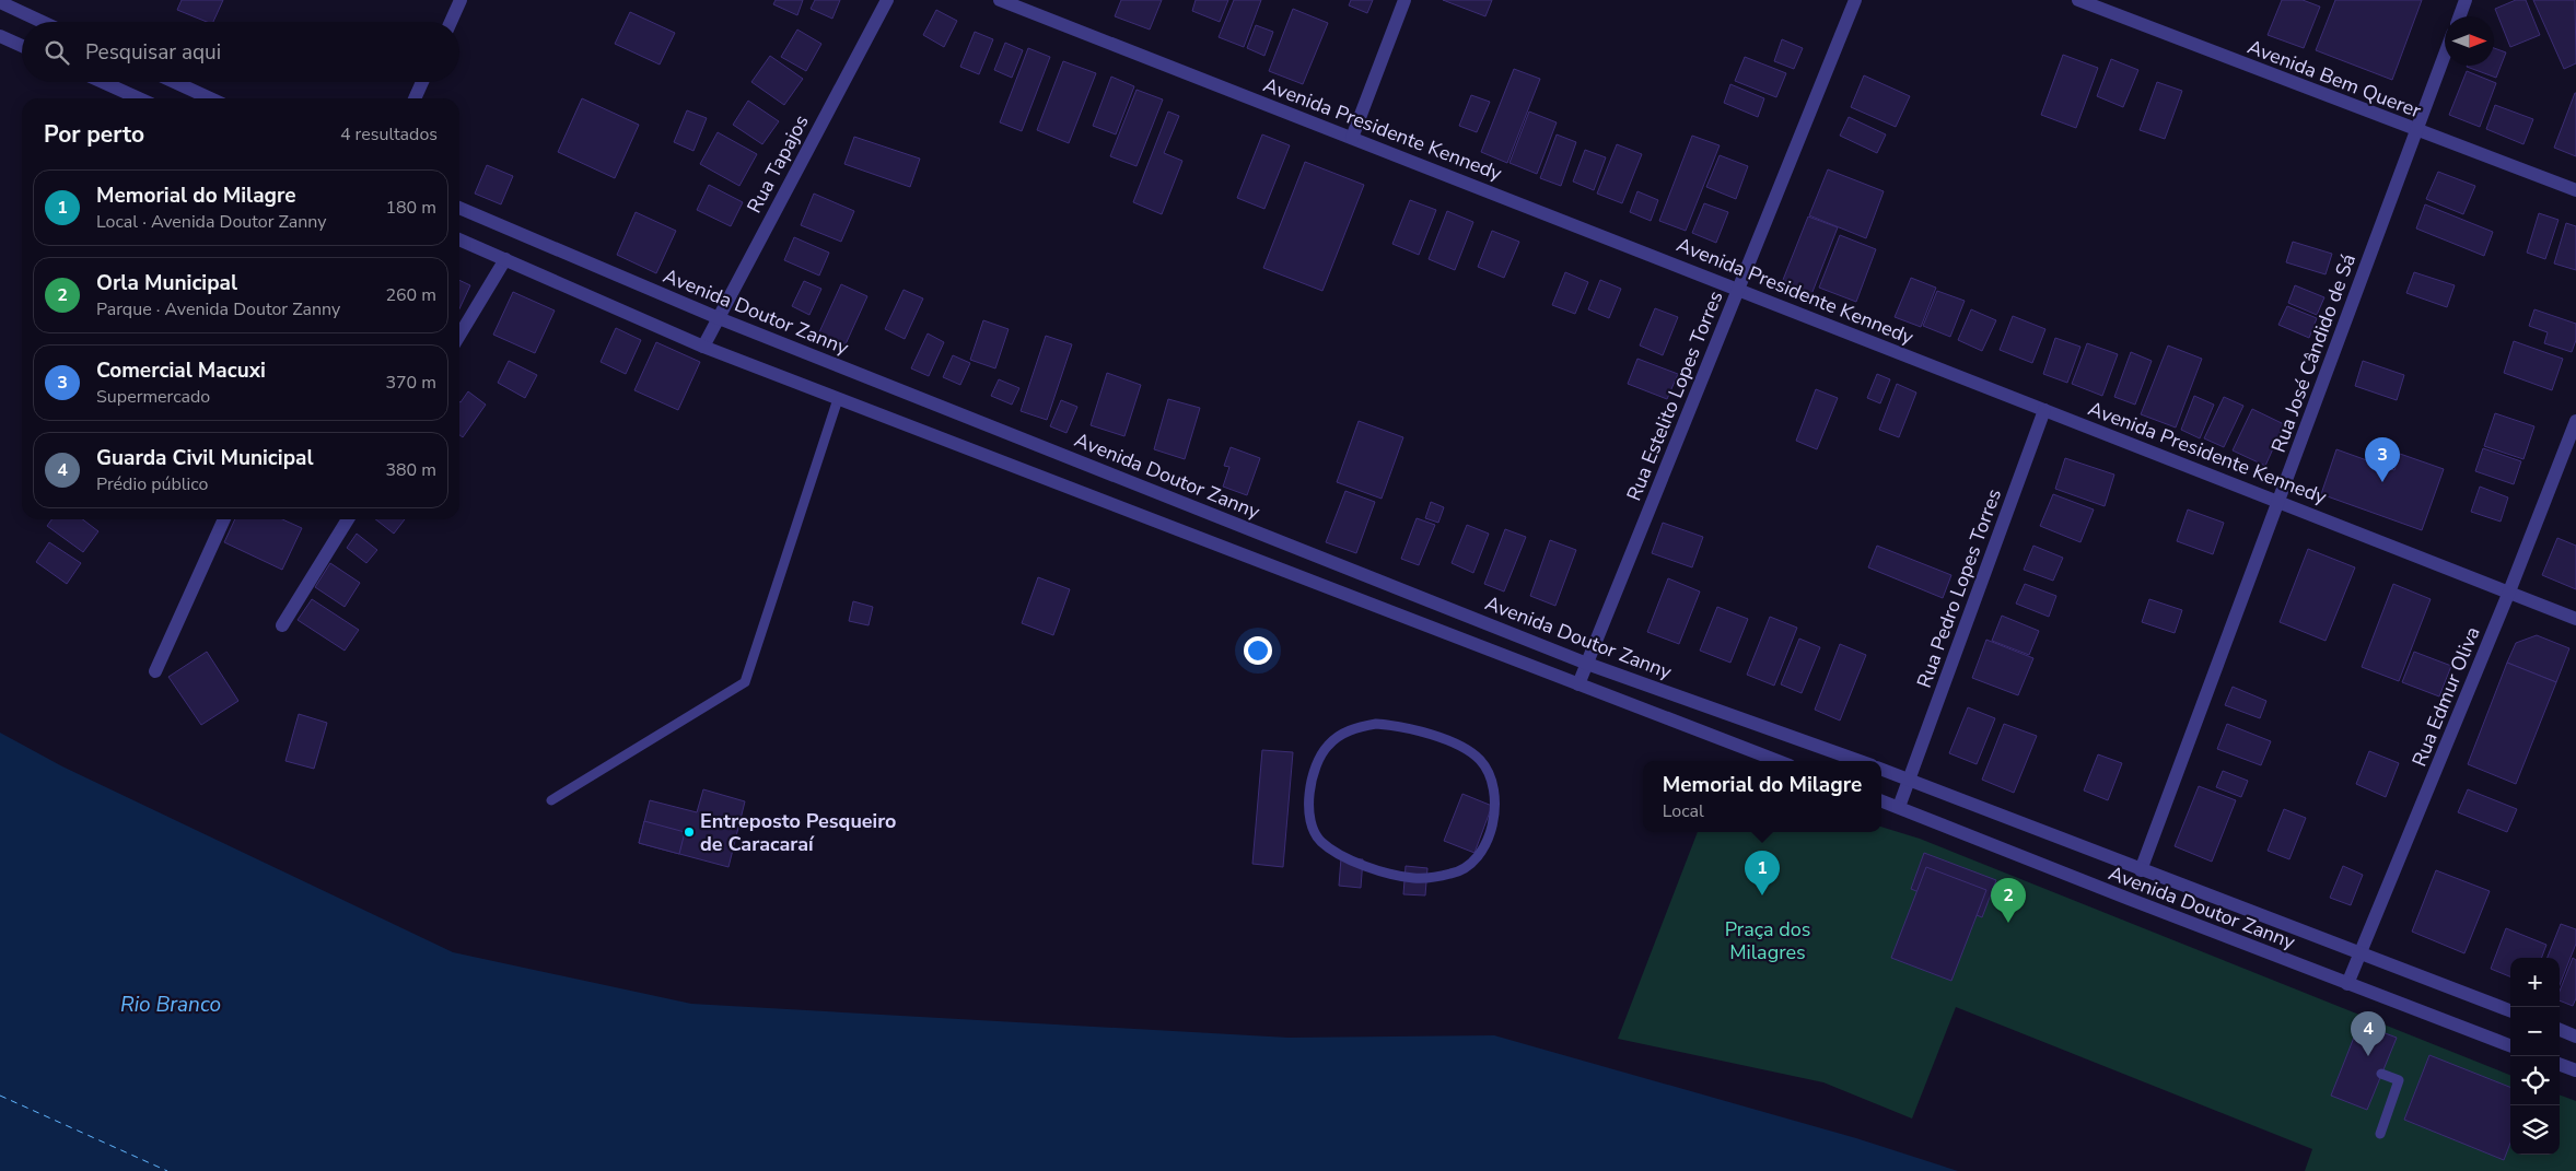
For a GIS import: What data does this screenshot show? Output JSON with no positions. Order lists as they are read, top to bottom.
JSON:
{
  "streets": {
    "street": [
      "Avenida Bem Querer",
      "Avenida Presidente Kennedy",
      "Rua Tapajos",
      "Avenida Doutor Zanny",
      "Rua José Cândido de Sá",
      "Rua Estelito Lopes Torres",
      "Rua Pedro Lopes Torres",
      "Rua Edmur Oliva"
    ]
  },
  "crossings": [
    ["Avenida Bem Querer", "Rua José Cândido de Sá"],
    ["Avenida Presidente Kennedy", "Rua José Cândido de Sá"],
    ["Avenida Presidente Kennedy", "Rua Estelito Lopes Torres"],
    ["Avenida Presidente Kennedy", "Rua Pedro Lopes Torres"],
    ["Avenida Presidente Kennedy", "Rua Edmur Oliva"],
    ["Rua Tapajos", "Avenida Doutor Zanny"],
    ["Avenida Doutor Zanny", "Rua José Cândido de Sá"],
    ["Avenida Doutor Zanny", "Rua Estelito Lopes Torres"],
    ["Avenida Doutor Zanny", "Rua Pedro Lopes Torres"],
    ["Avenida Doutor Zanny", "Rua Edmur Oliva"]
  ],
  "water": ["Rio Branco"],
  "parks": ["Praça dos Milagres"],
  "places": ["Entreposto Pesqueiro de Caracaraí"],
  "north": "right",
  "page": {
    "search": "Pesquisar aqui",
    "heading": ["Por perto", "4 resultados"],
    "list": [
      {
        "mark": "1",
        "name": "Memorial do Milagre",
        "note": "Local · Avenida Doutor Zanny",
        "value": "180 m"
      },
      {
        "mark": "2",
        "name": "Orla Municipal",
        "note": "Parque · Avenida Doutor Zanny",
        "value": "260 m"
      },
      {
        "mark": "3",
        "name": "Comercial Macuxi",
        "note": "Supermercado",
        "value": "370 m"
      },
      {
        "mark": "4",
        "name": "Guarda Civil Municipal",
        "note": "Prédio público",
        "value": "380 m"
      }
    ],
    "pins": [
      "3",
      "1",
      "2",
      "4"
    ],
    "popup": ["Memorial do Milagre", "Local"],
    "map_buttons": ["+", "−"]
  }
}
